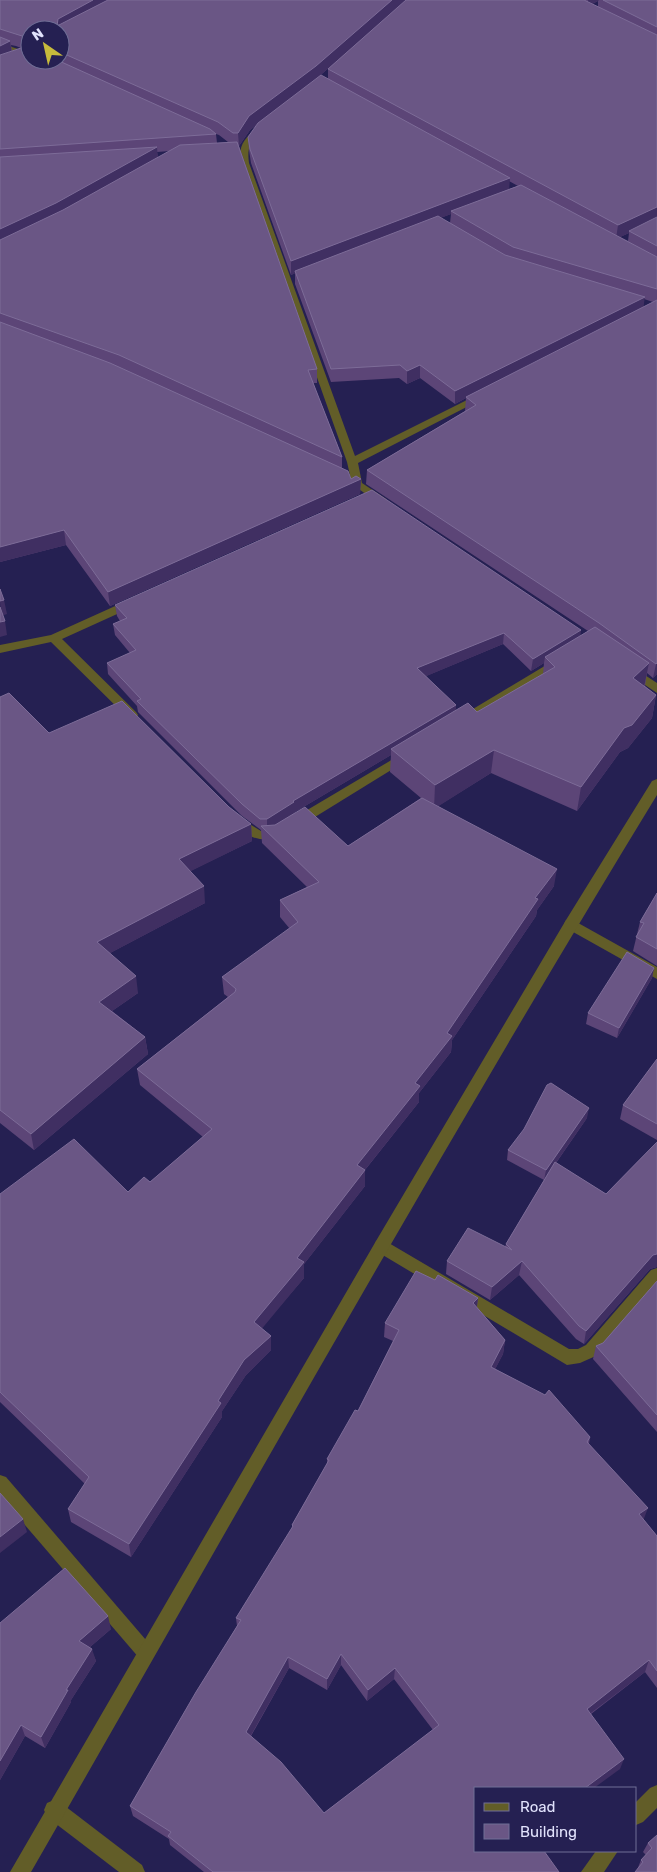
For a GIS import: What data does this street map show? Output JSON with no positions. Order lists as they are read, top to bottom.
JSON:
{
  "legend": ["Road", "Building"],
  "north": "top left"
}
